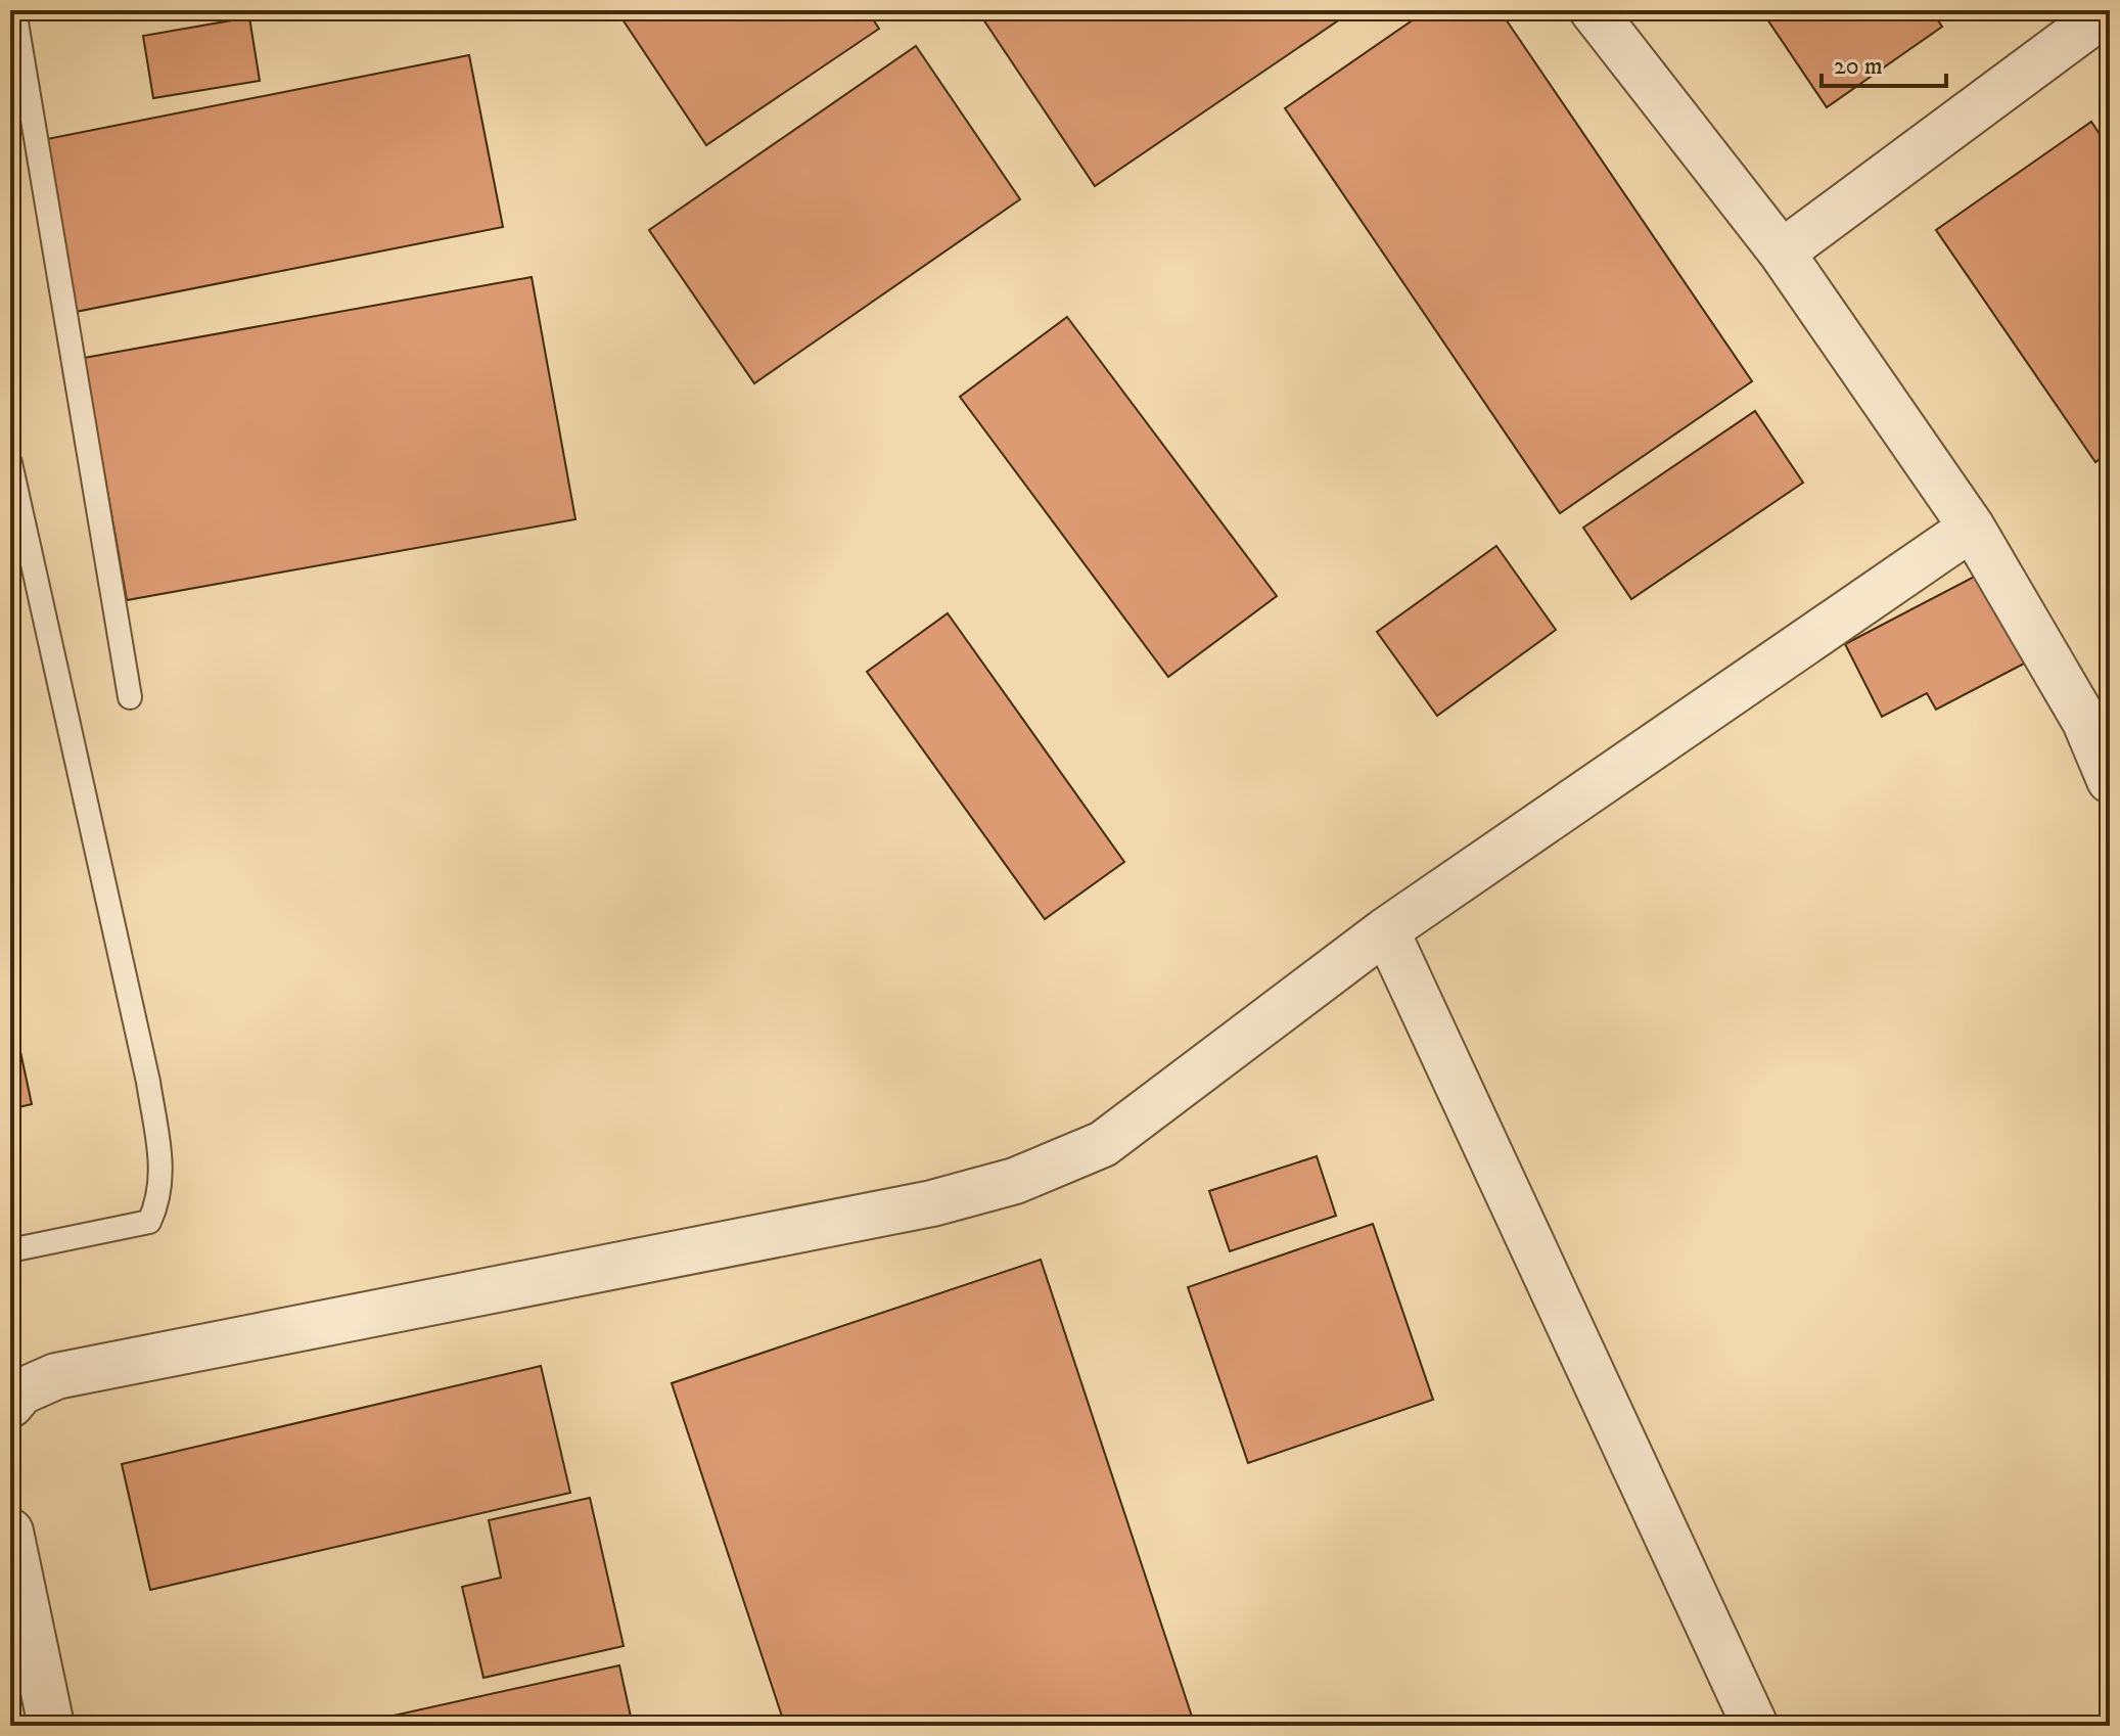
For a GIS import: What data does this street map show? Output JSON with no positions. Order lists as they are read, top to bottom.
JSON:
{
  "scale_bar": "20 m"
}
